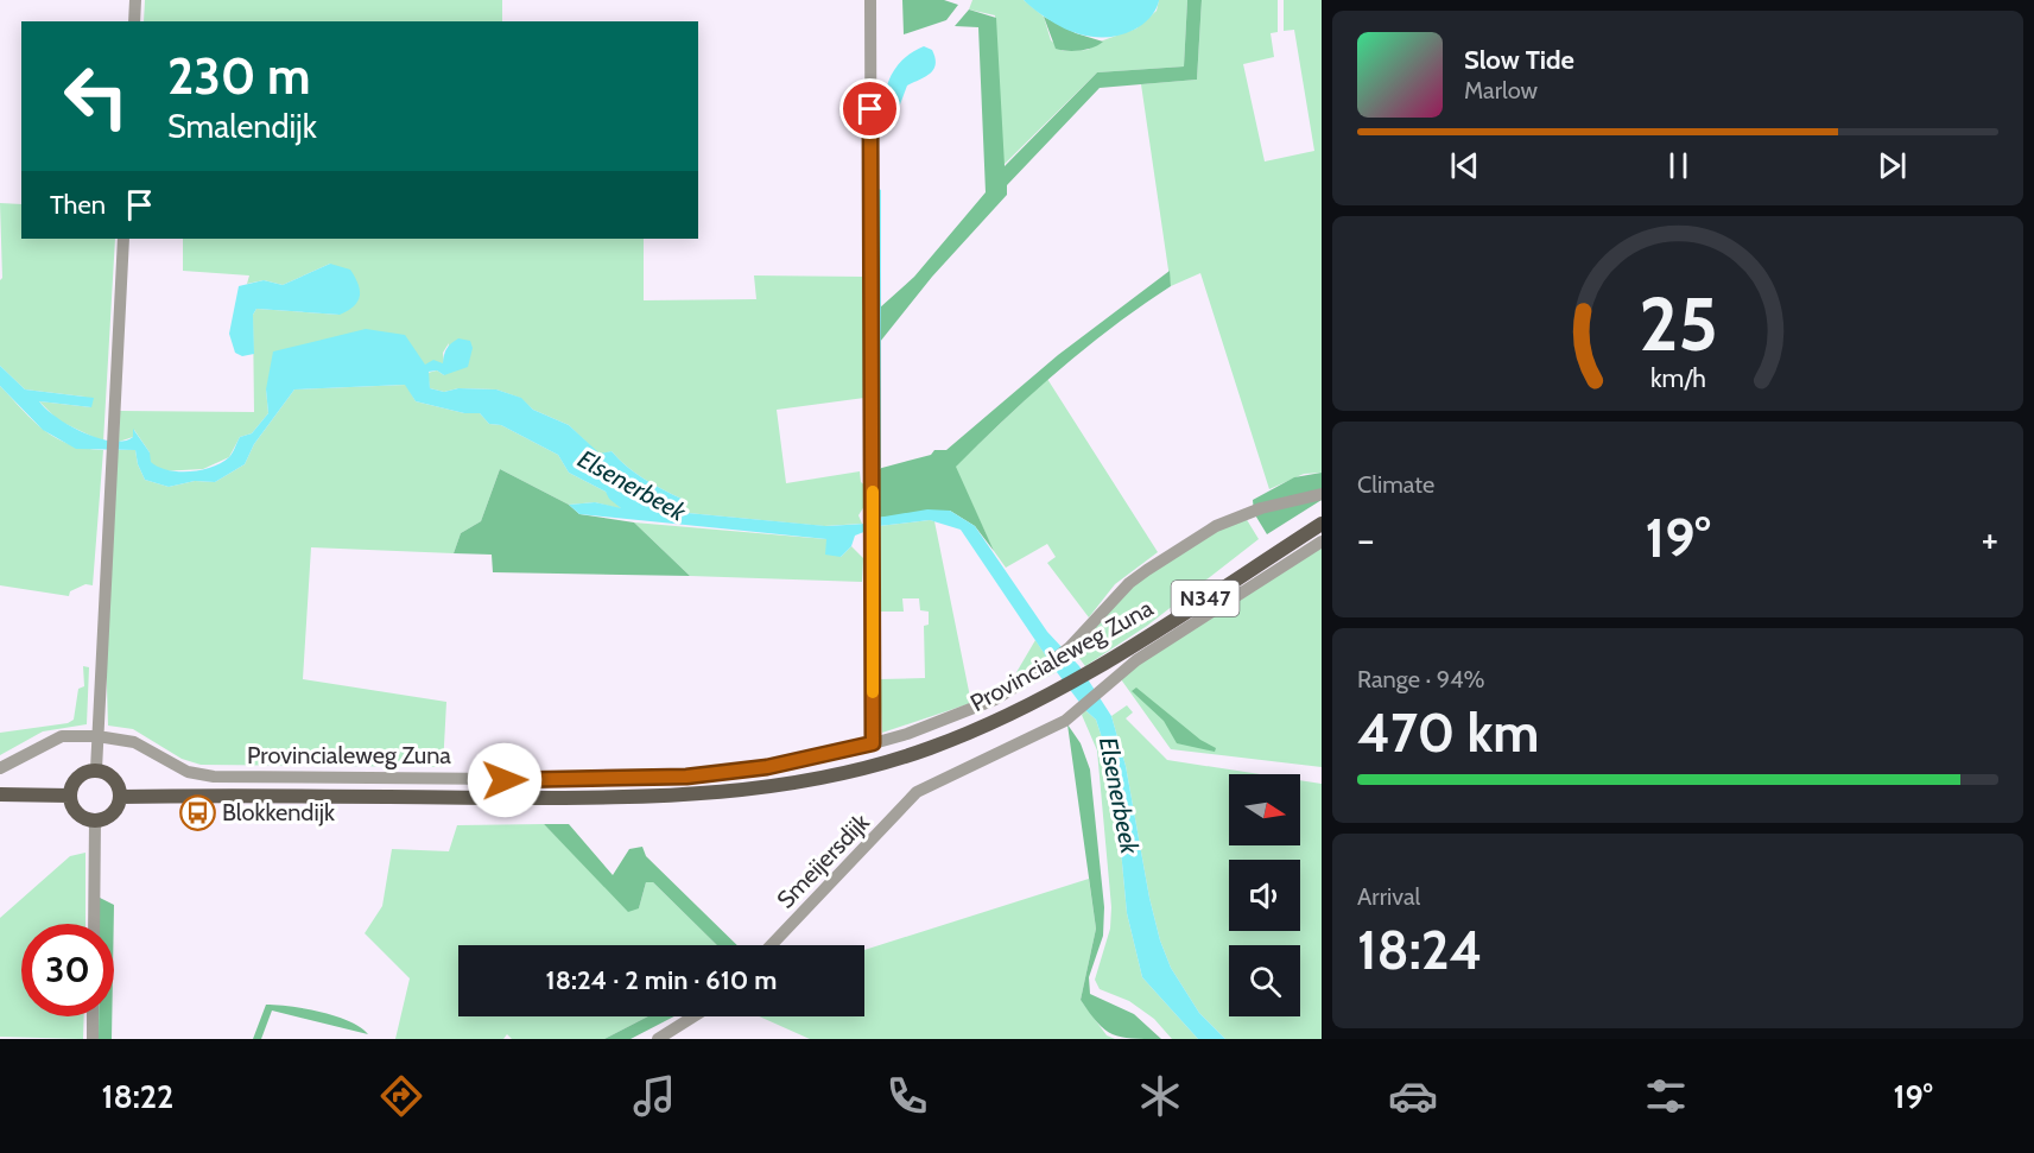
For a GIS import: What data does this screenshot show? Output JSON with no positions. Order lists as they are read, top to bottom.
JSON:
{
  "streets": {
    "main road": ["N347", "Provincialeweg Zuna"],
    "street": ["Smeijersdijk"]
  },
  "crossings": [
    ["Provincialeweg Zuna", "Smeijersdijk"]
  ],
  "water": ["Elsenerbeek"],
  "places": {
    "bus stop": ["Blokkendijk"]
  },
  "north": "right",
  "page": {
    "turn": ["230 m", "Smalendijk"],
    "song": ["Slow Tide", "Marlow"],
    "then": "Then",
    "tile": [
      "Climate",
      ["Range · 94%", "470 km"],
      ["Arrival", "18:24"]
    ],
    "heat": ["−", "19°", "+"],
    "limit": "30",
    "trip": "18:24 · 2 min · 610 m",
    "tabs": ["18:22", "19°"],
    "gauge": ["25", "km/h"]
  }
}
